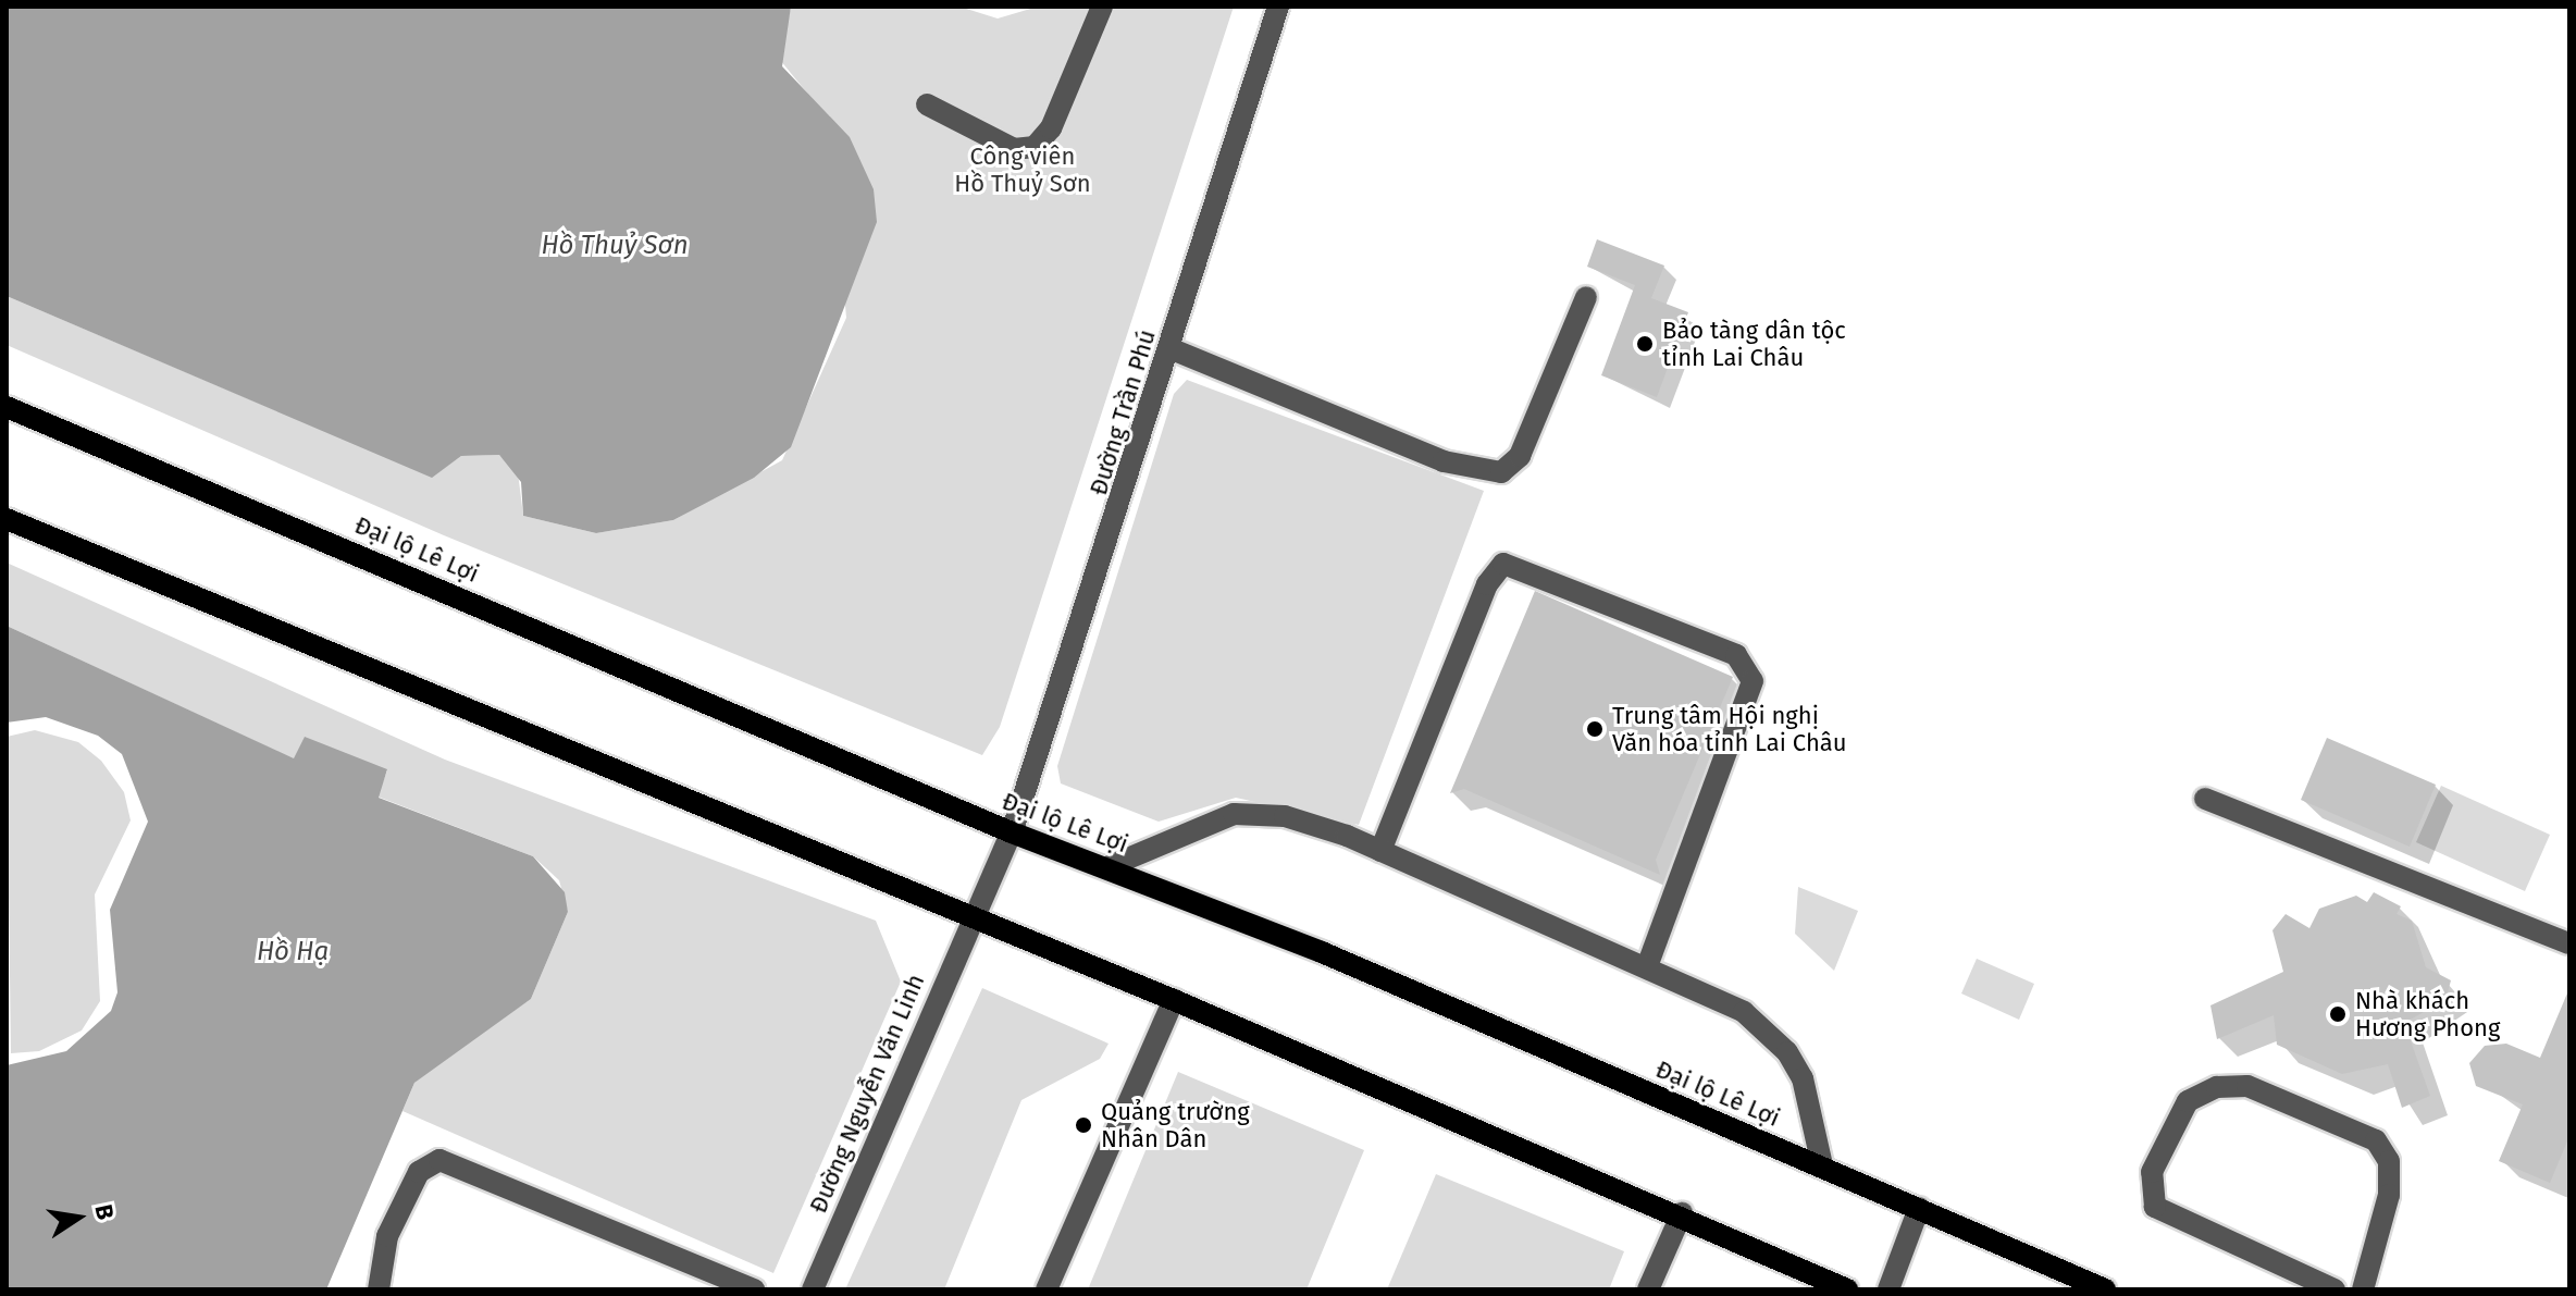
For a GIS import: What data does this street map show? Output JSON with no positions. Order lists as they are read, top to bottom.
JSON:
{
  "streets": {
    "main road": ["Đại lộ Lê Lợi"],
    "street": ["Đường Trần Phú", "Đường Nguyễn Văn Linh"]
  },
  "crossings": [
    ["Đường Trần Phú", "Đại lộ Lê Lợi"],
    ["Đường Trần Phú", "Đường Nguyễn Văn Linh"]
  ],
  "water": ["Hồ Thuỷ Sơn", "Hồ Hạ"],
  "parks": ["Công viên Hồ Thuỷ Sơn"],
  "places": [
    "Bảo tàng dân tộc tỉnh Lai Châu",
    "Trung tâm Hội nghị Văn hóa tỉnh Lai Châu",
    "Nhà khách Hương Phong",
    "Quảng trường Nhân Dân"
  ],
  "north": "right"
}
